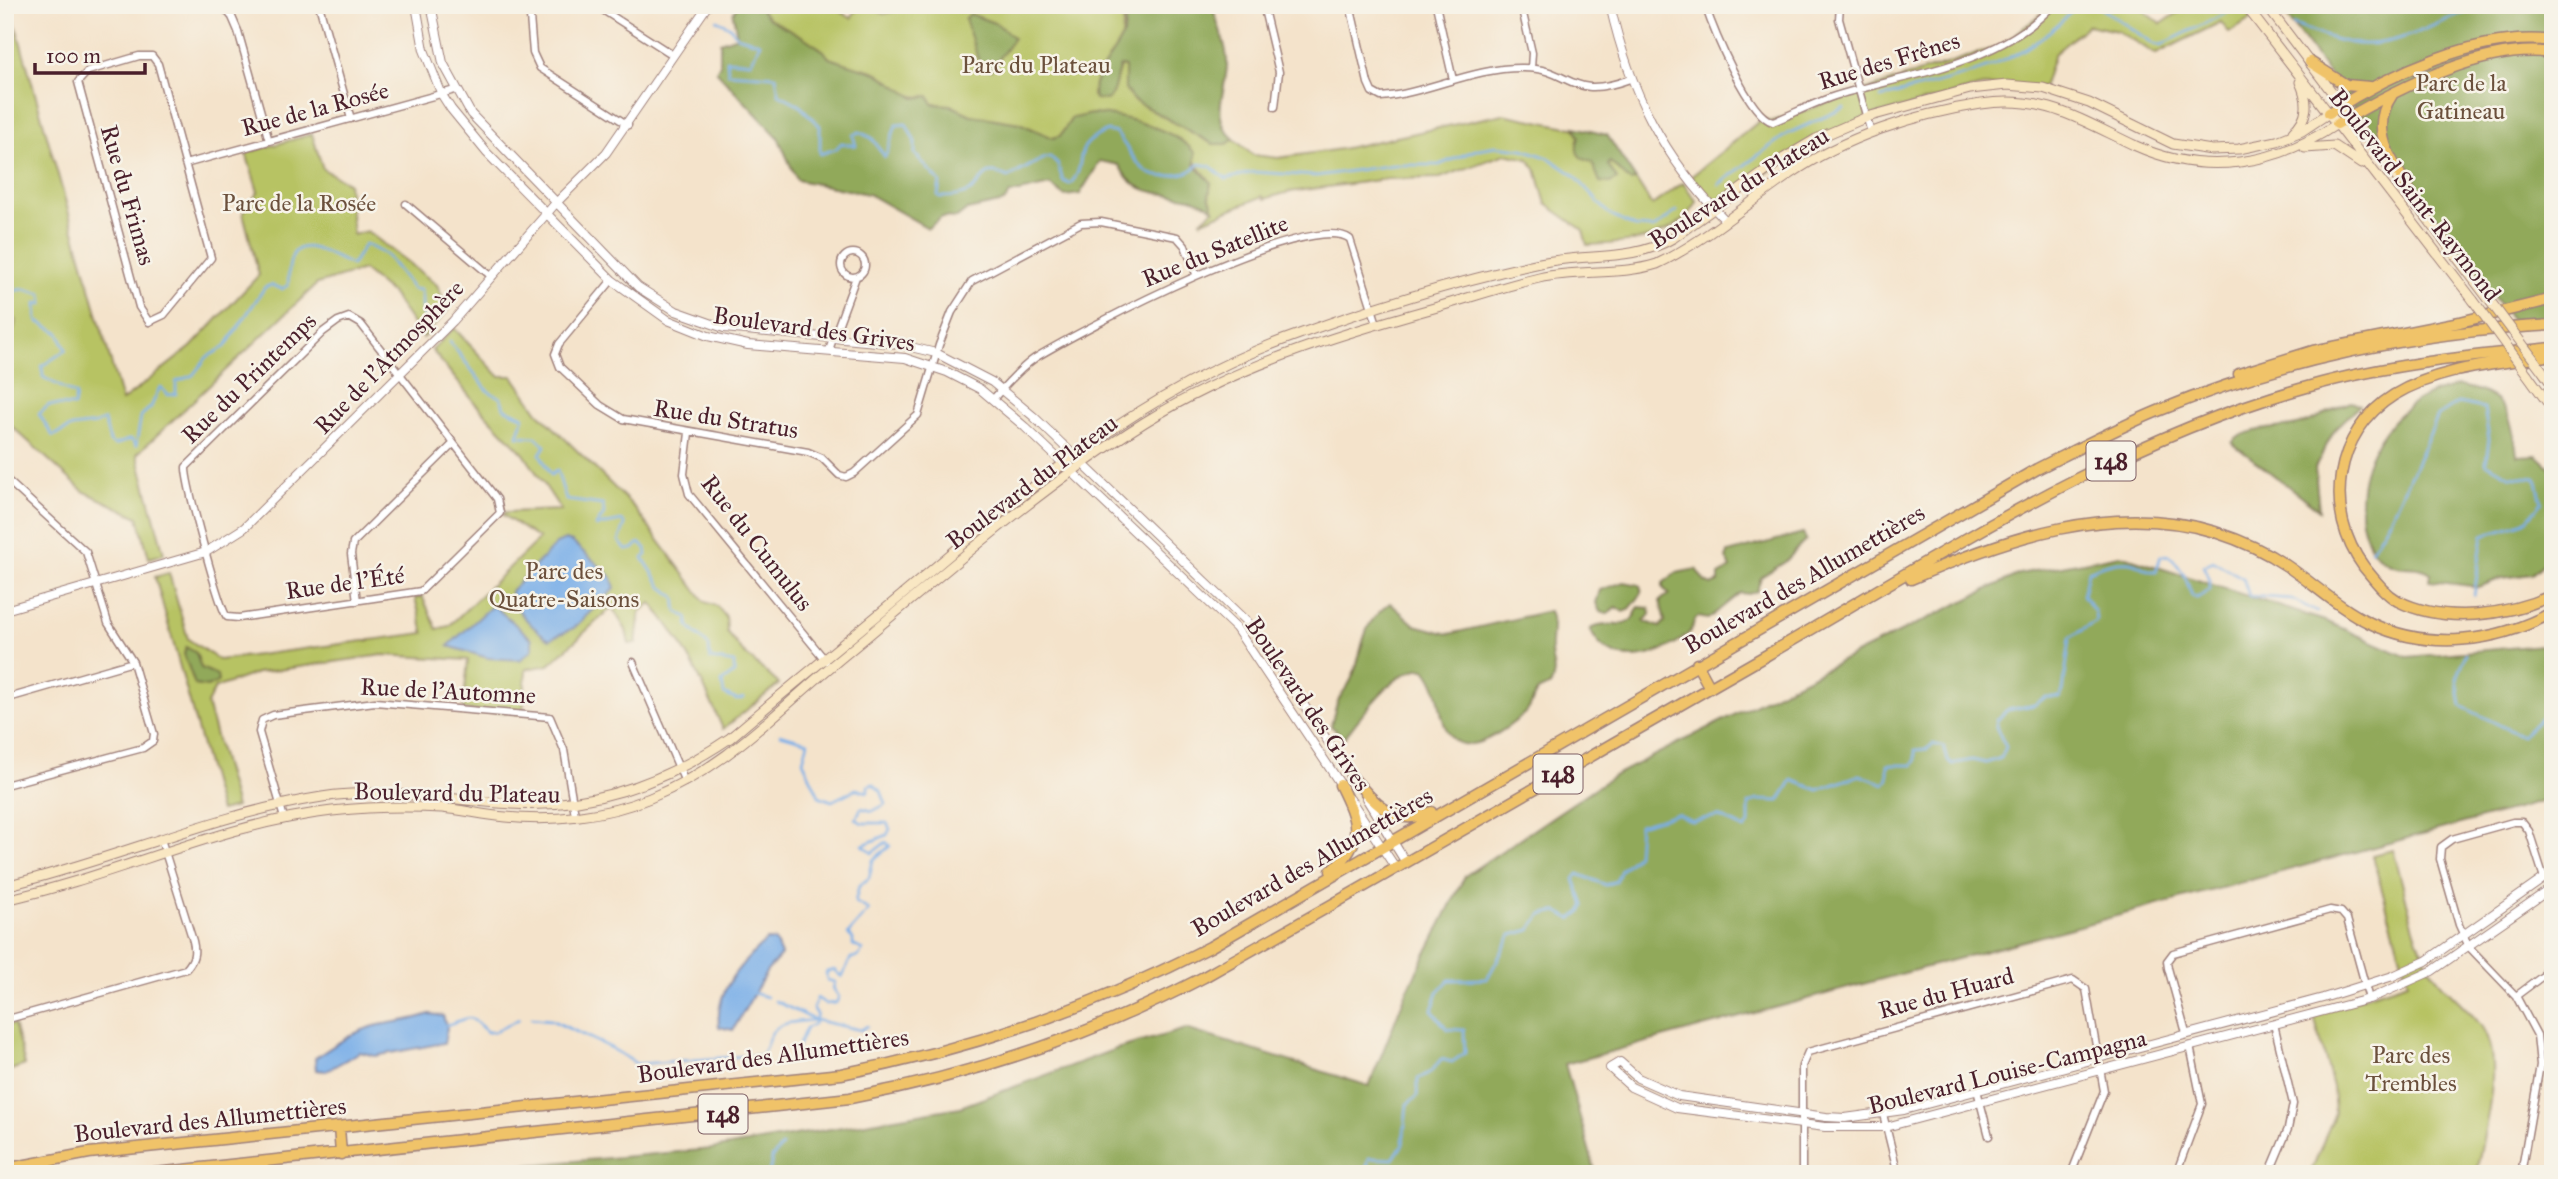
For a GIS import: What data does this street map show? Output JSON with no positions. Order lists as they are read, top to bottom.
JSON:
{
  "streets": {
    "highway": ["148", "Boulevard des Allumettières"],
    "main road": ["Boulevard du Plateau", "Boulevard Saint-Raymond"],
    "street": [
      "Rue des Frênes",
      "Rue de la Rosée",
      "Rue du Frimas",
      "Rue du Satellite",
      "Boulevard des Grives",
      "Rue de l'Atmosphère",
      "Rue du Printemps",
      "Rue du Stratus",
      "Rue du Cumulus",
      "Rue de l'Été",
      "Rue de l'Automne",
      "Rue du Huard",
      "Boulevard Louise-Campagna"
    ]
  },
  "crossings": [
    ["Rue de la Rosée", "Rue du Frimas"],
    ["Rue de la Rosée", "Boulevard des Grives"],
    ["Boulevard du Plateau", "Boulevard Saint-Raymond"],
    ["Boulevard du Plateau", "Rue du Satellite"],
    ["Boulevard du Plateau", "Boulevard des Grives"],
    ["Boulevard du Plateau", "Rue du Cumulus"],
    ["Boulevard du Plateau", "Rue de l'Automne"],
    ["Rue du Satellite", "Boulevard des Grives"],
    ["Rue du Satellite", "Rue du Stratus"],
    ["Boulevard des Grives", "Rue de l'Atmosphère"],
    ["Boulevard des Grives", "Rue du Stratus"],
    ["Boulevard des Grives", "Boulevard des Allumettières"],
    ["Rue de l'Atmosphère", "Rue du Printemps"],
    ["Rue de l'Atmosphère", "Rue de l'Été"],
    ["Rue du Printemps", "Rue de l'Été"],
    ["Rue du Stratus", "Rue du Cumulus"],
    ["Rue du Huard", "Boulevard Louise-Campagna"]
  ],
  "parks": [
    "Parc du Plateau",
    "Parc de la Gatineau",
    "Parc de la Rosée",
    "Parc des Quatre-Saisons",
    "Parc des Trembles"
  ],
  "scale_bar": "100 m"
}
